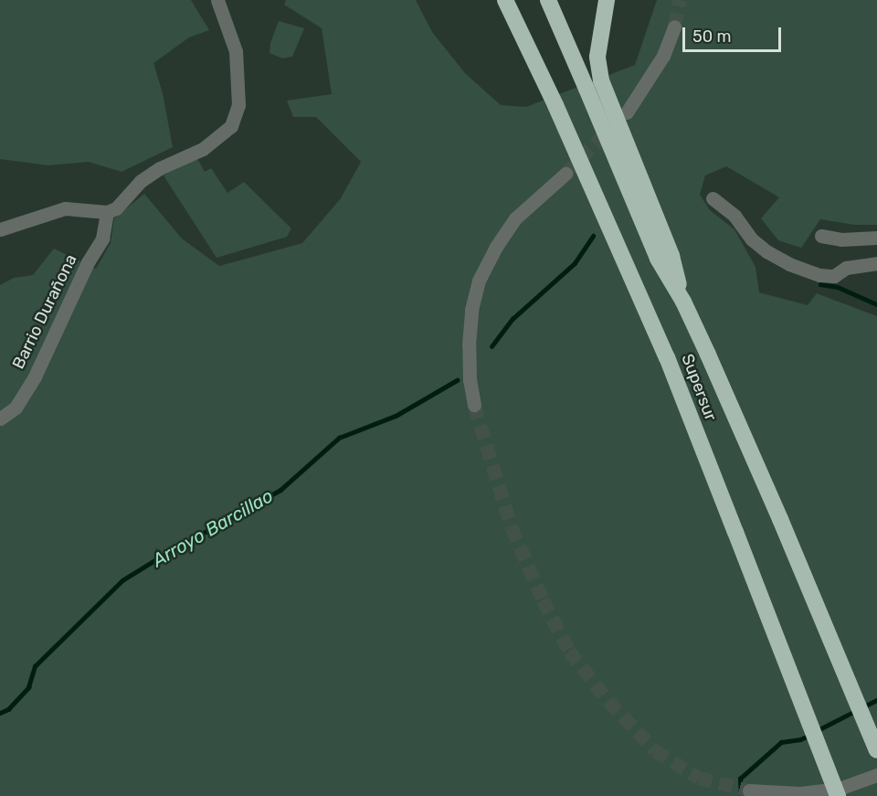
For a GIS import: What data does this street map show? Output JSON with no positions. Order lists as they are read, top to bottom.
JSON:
{
  "streets": {
    "highway": ["Supersur"],
    "street": ["Barrio Durañona"]
  },
  "water": ["Arroyo Barcillao"],
  "scale_bar": "50 m"
}
